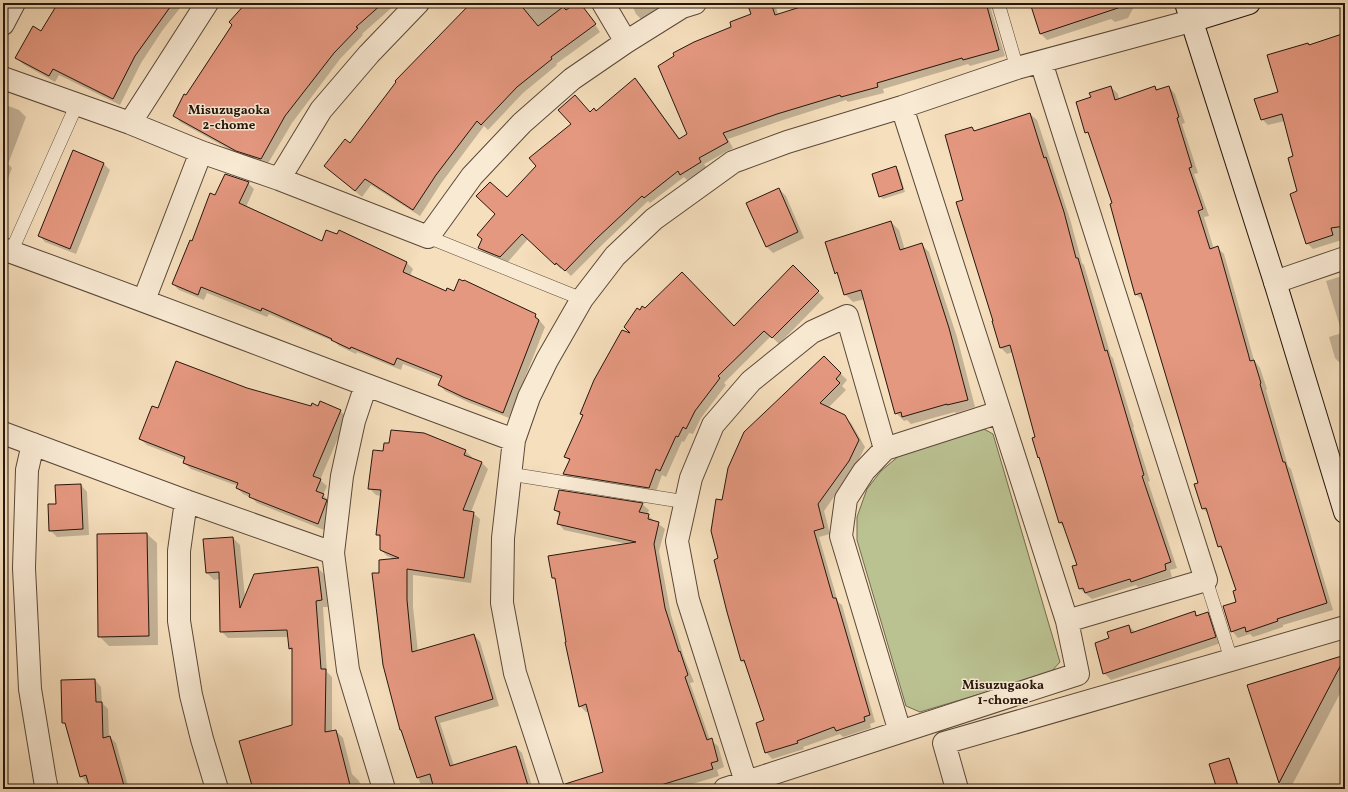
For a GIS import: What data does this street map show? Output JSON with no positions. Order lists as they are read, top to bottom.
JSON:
{
  "districts": ["Misuzugaoka 2-chome", "Misuzugaoka 1-chome"]
}
